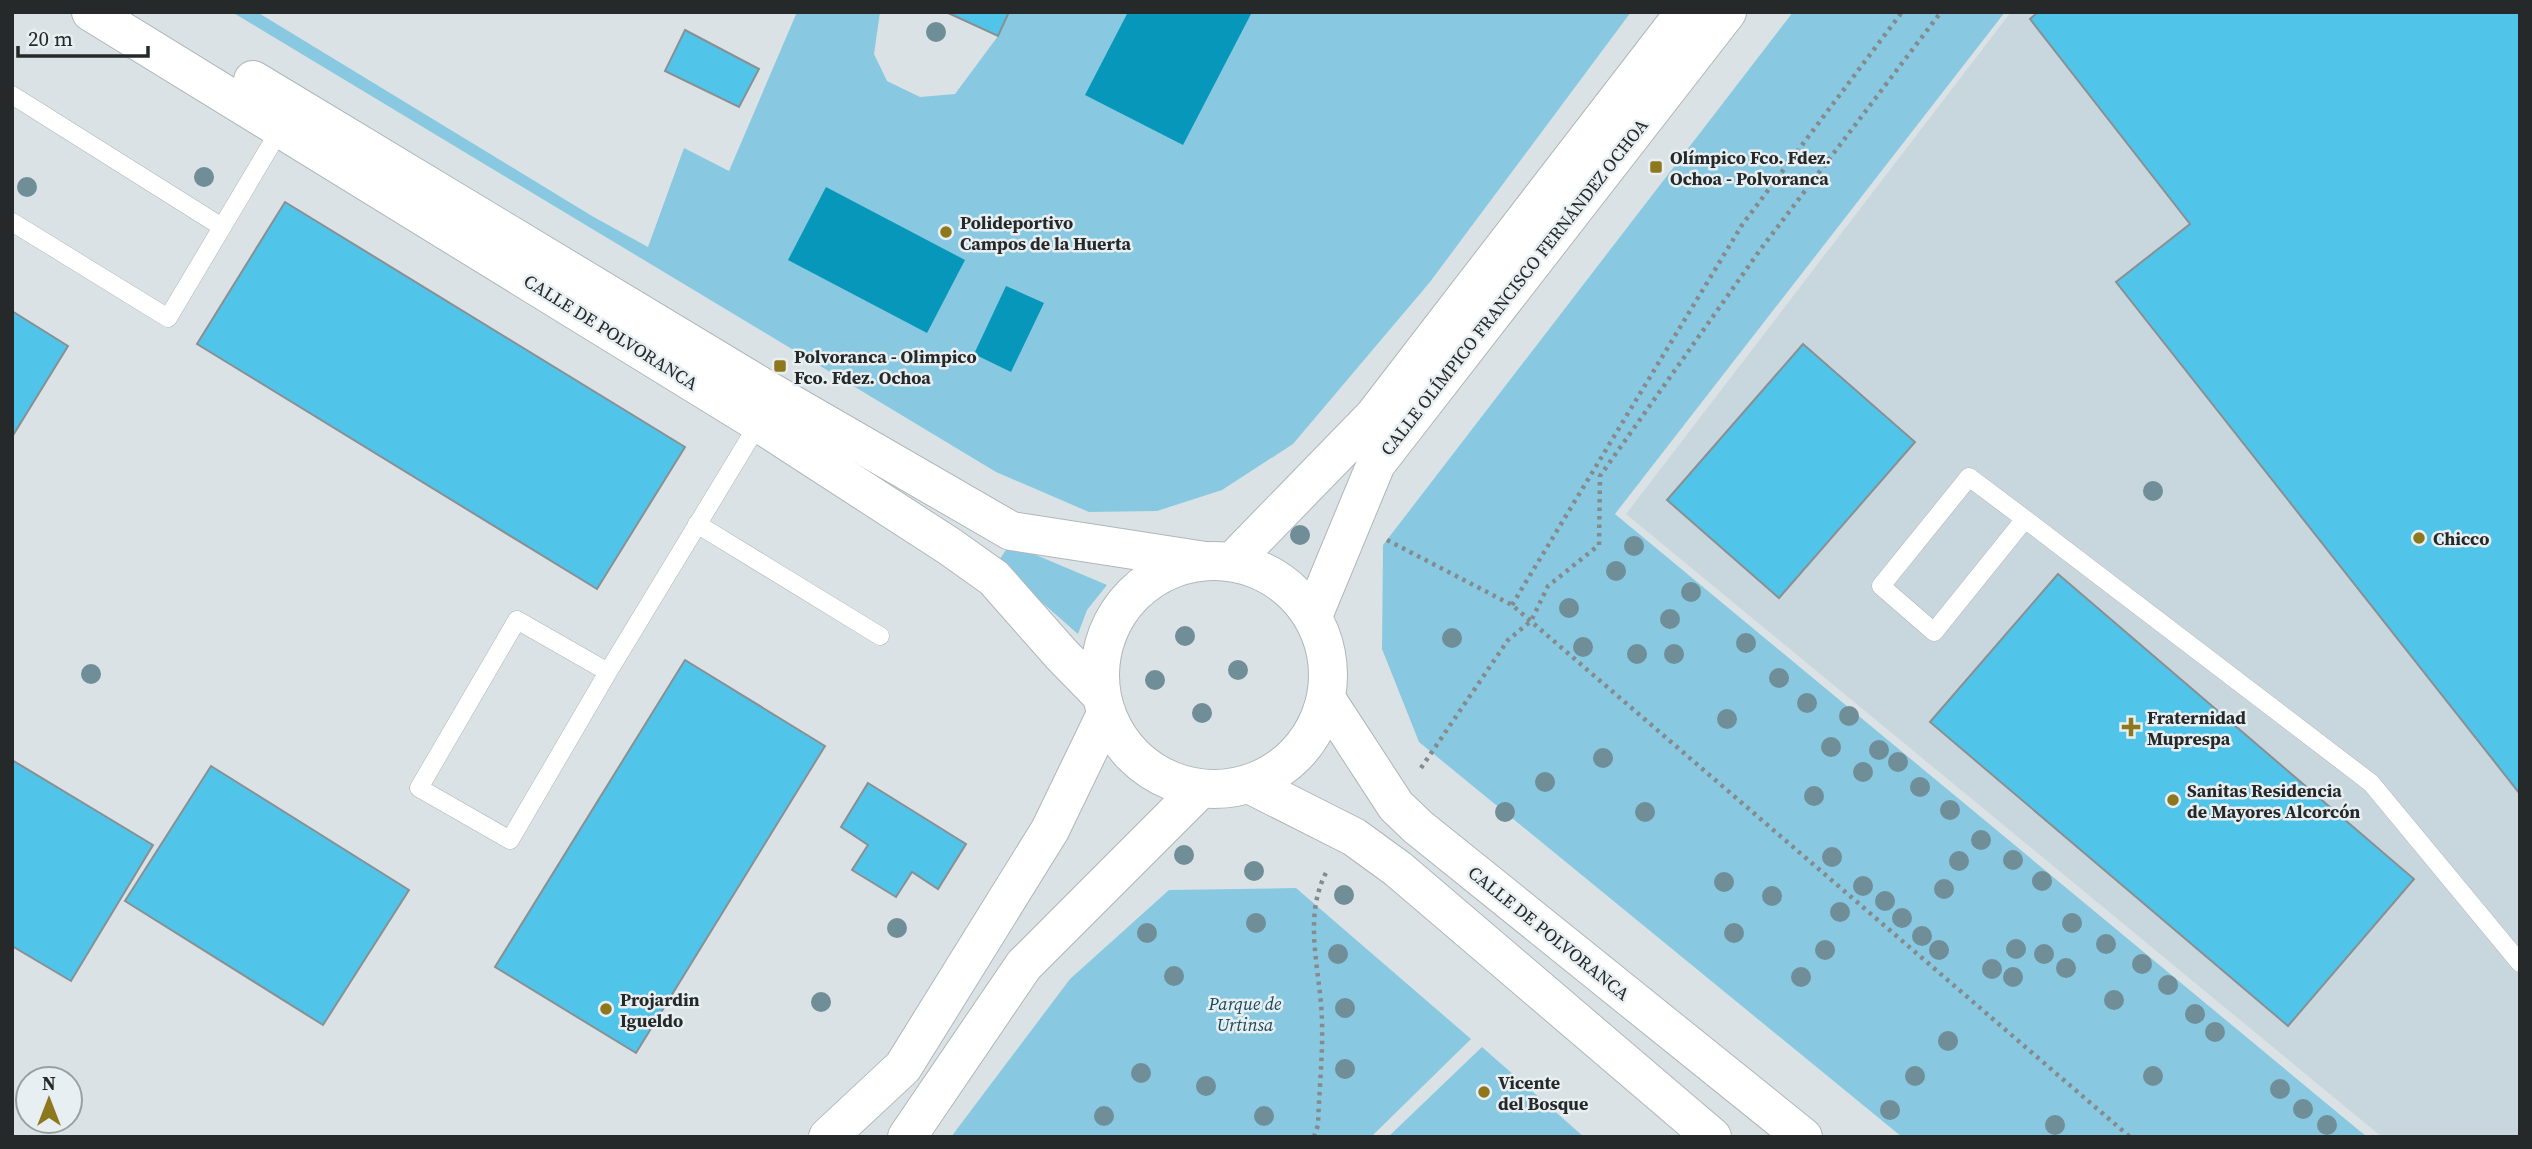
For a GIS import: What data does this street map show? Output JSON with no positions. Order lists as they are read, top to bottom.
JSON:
{
  "streets": {
    "street": ["CALLE OLÍMPICO FRANCISCO FERNÁNDEZ OCHOA", "CALLE DE POLVORANCA"]
  },
  "crossings": [
    ["CALLE OLÍMPICO FRANCISCO FERNÁNDEZ OCHOA", "CALLE DE POLVORANCA"]
  ],
  "parks": ["Parque de Urtinsa"],
  "places": {
    "transit": ["Olímpico Fco. Fdez. Ochoa - Polvoranca", "Polvoranca - Olimpico Fco. Fdez. Ochoa"],
    "other": [
      "Polideportivo Campos de la Huerta",
      "Chicco",
      "Sanitas Residencia de Mayores Alcorcón",
      "Projardin Igueldo",
      "Vicente del Bosque"
    ],
    "health": ["Fraternidad Muprespa"]
  },
  "scale_bar": "20 m",
  "north": "top"
}
